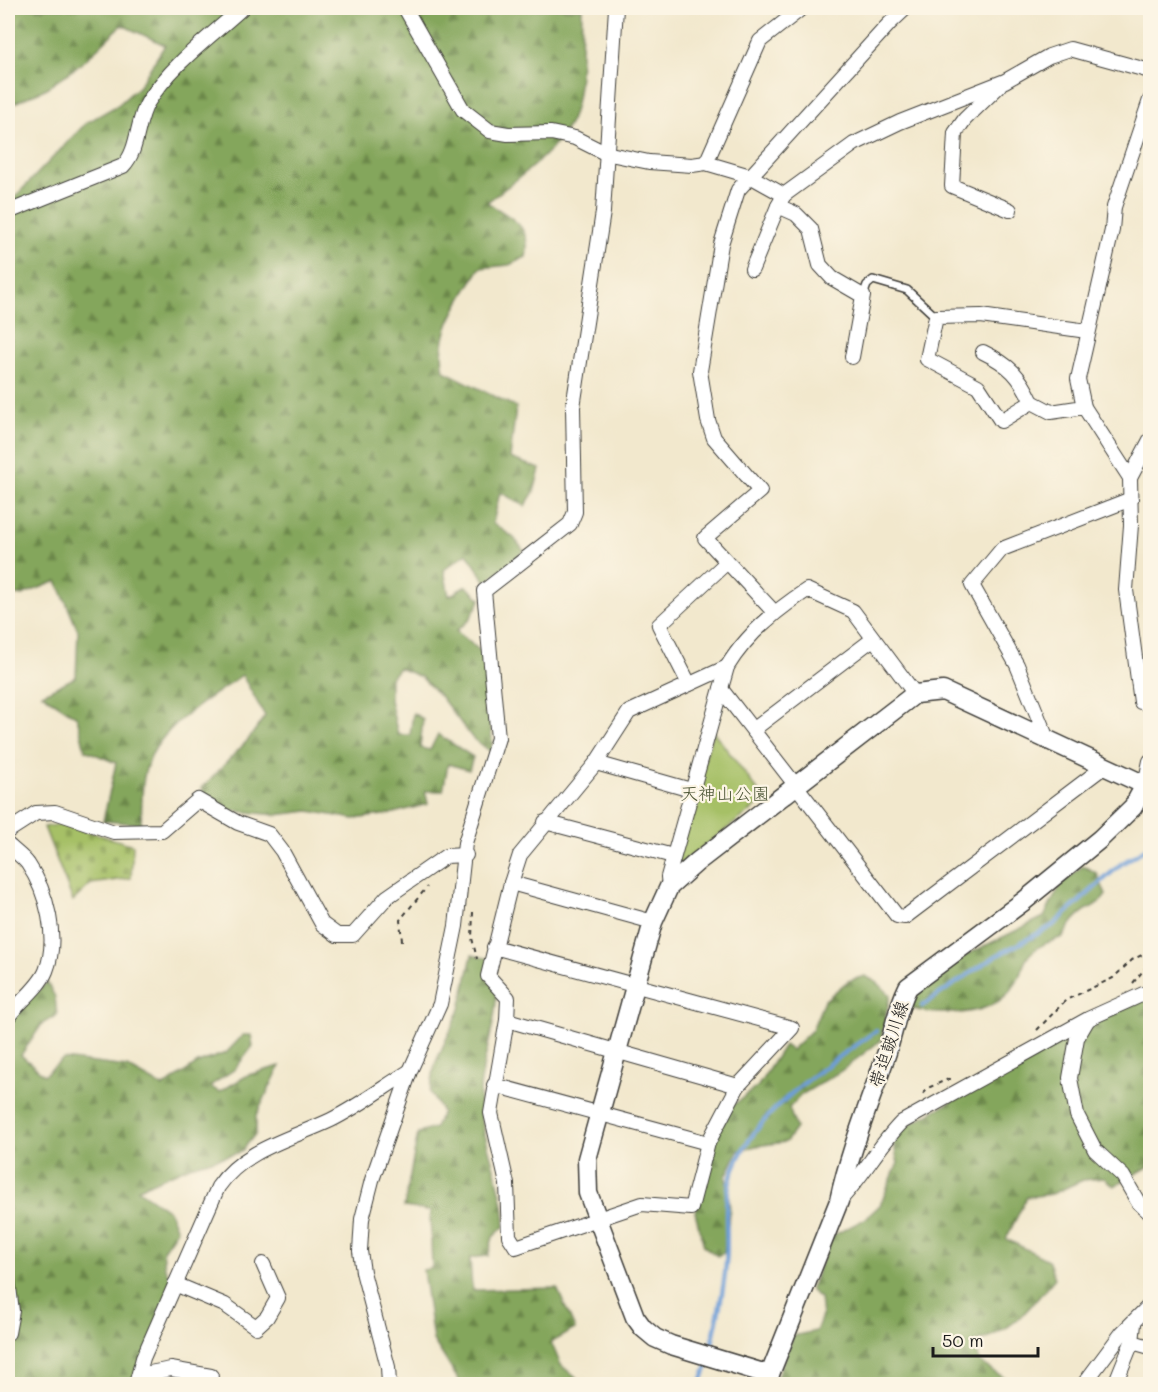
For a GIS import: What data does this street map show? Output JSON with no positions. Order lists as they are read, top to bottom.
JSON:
{
  "streets": {
    "street": ["帯迫皷川線"]
  },
  "parks": ["天神山公園"],
  "scale_bar": "50 m"
}
